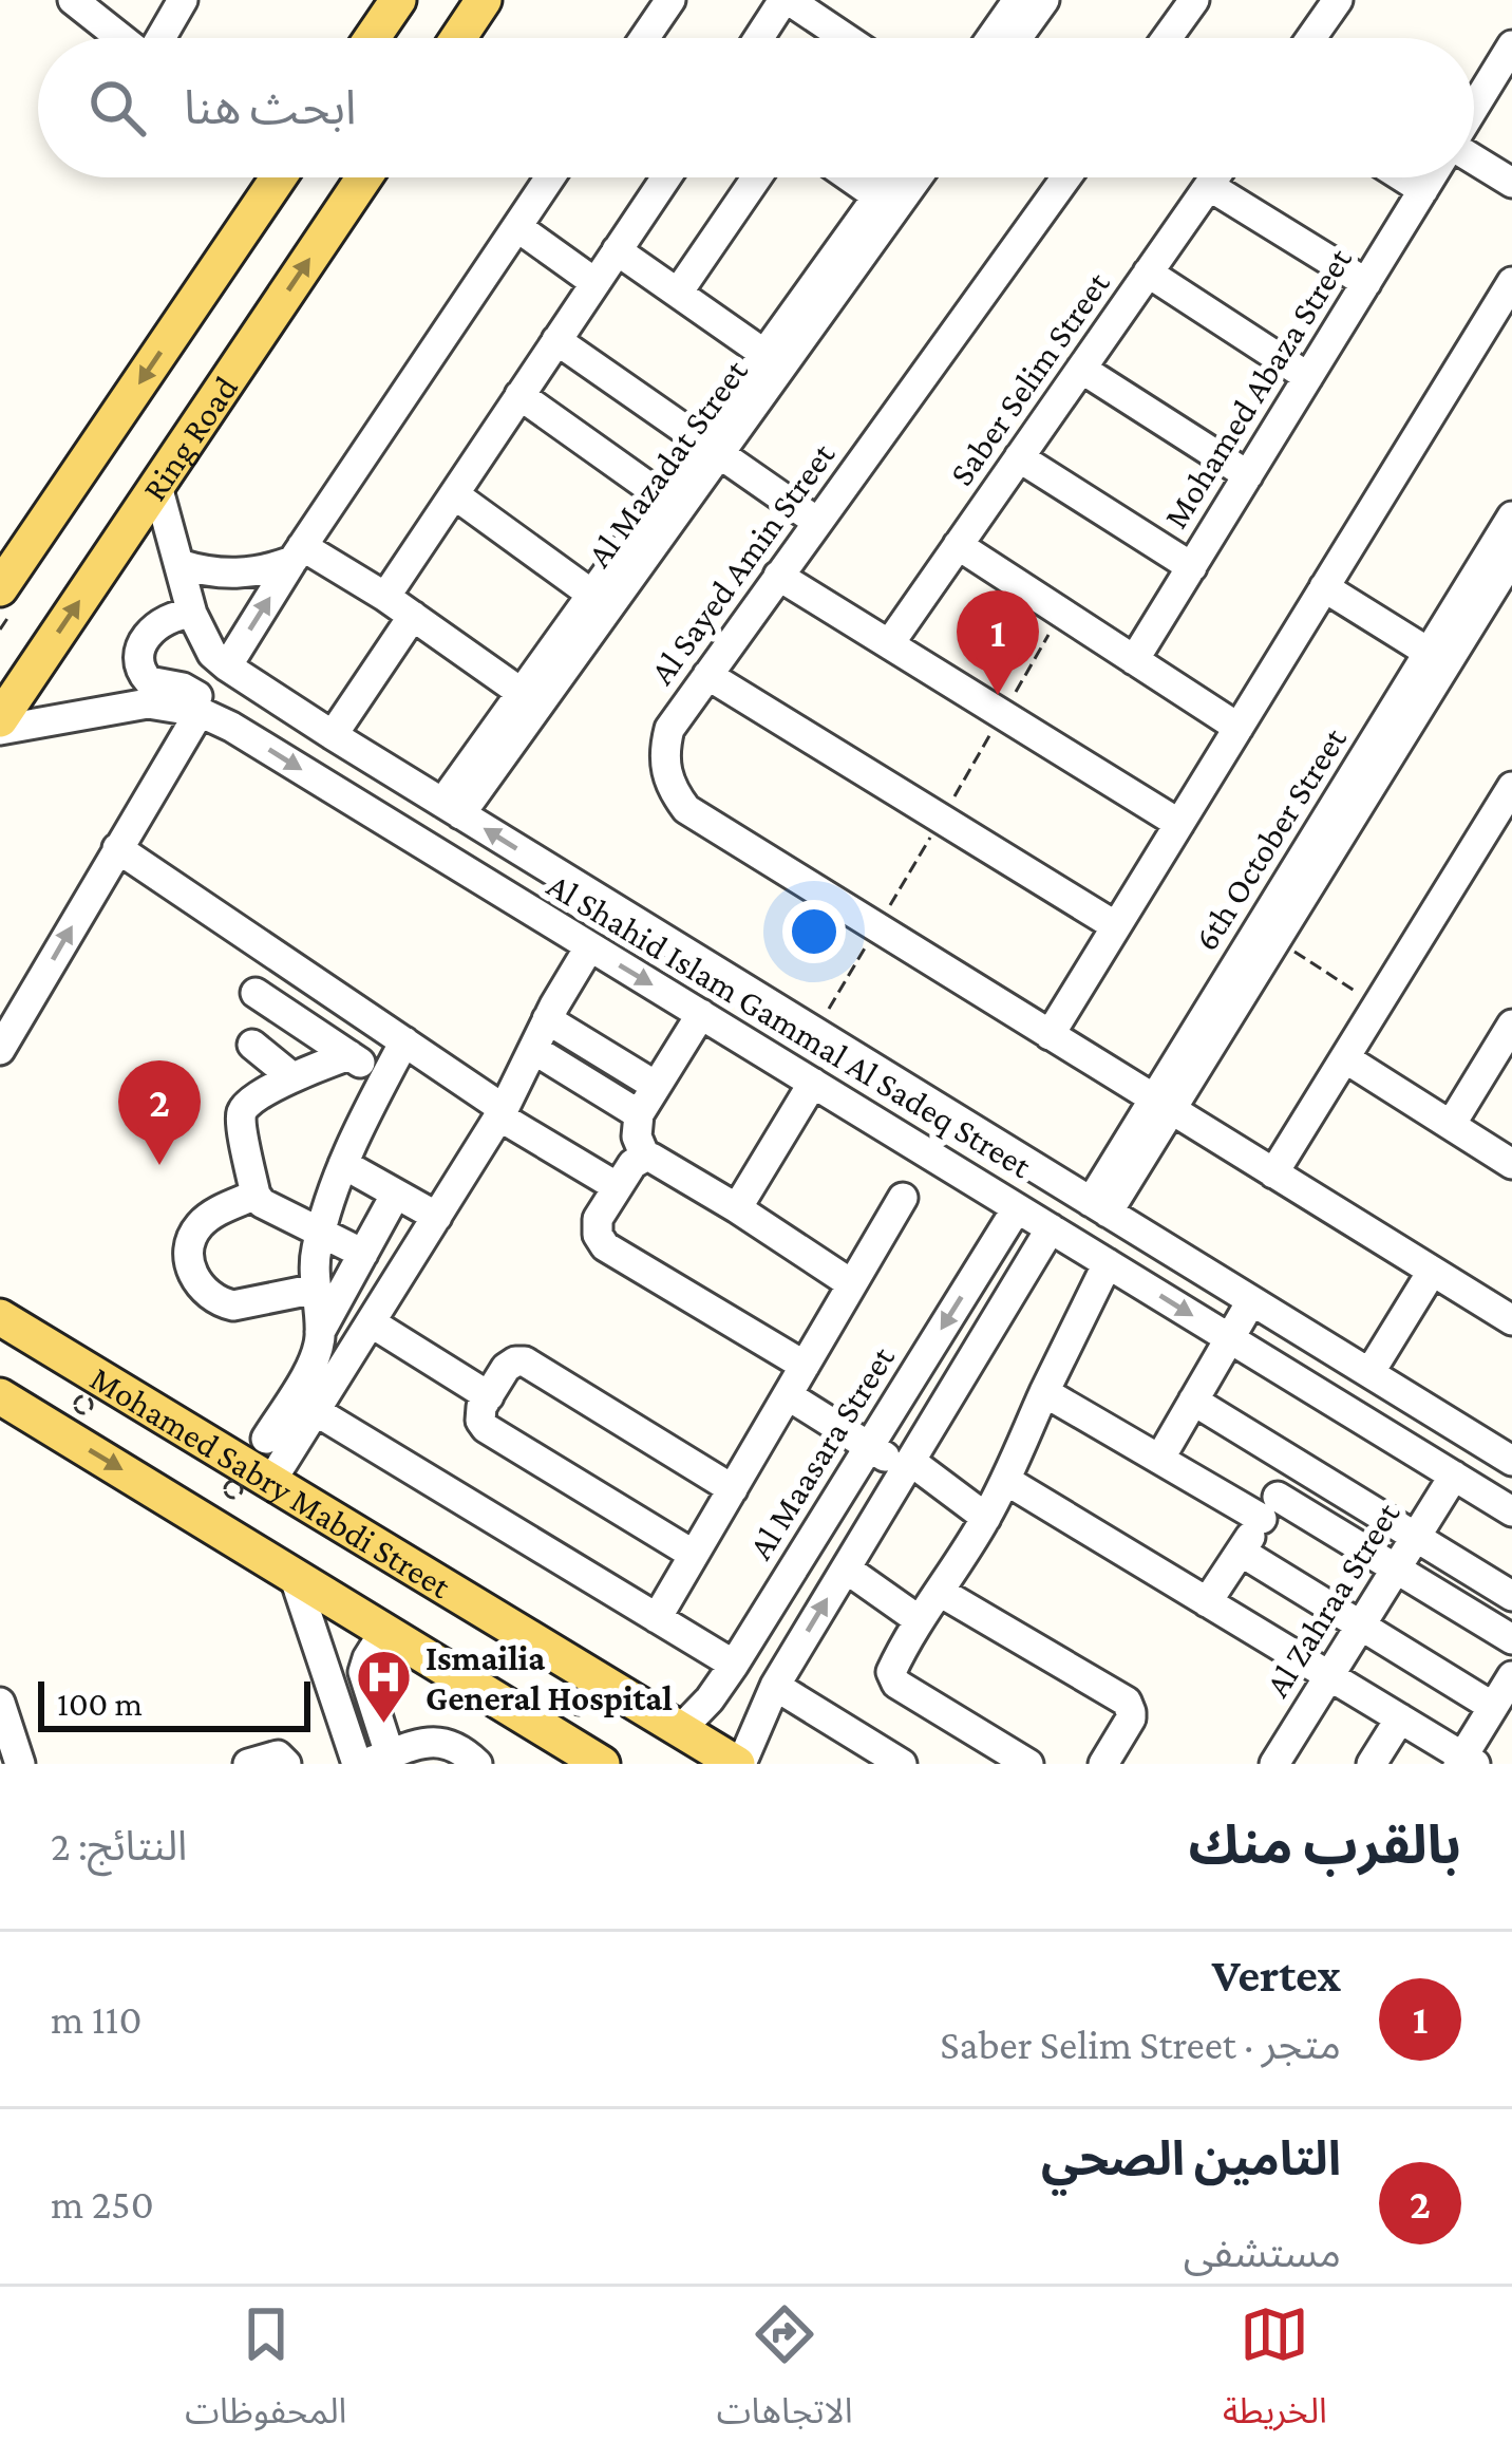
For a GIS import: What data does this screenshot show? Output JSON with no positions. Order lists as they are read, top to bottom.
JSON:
{
  "streets": {
    "main road": ["Ring Road", "Mohamed Sabry Mabdi Street"],
    "street": [
      "Saber Selim Street",
      "Mohamed Abaza Street",
      "Al Mazadat Street",
      "Al Sayed Amin Street",
      "6th October Street",
      "Al Shahid Islam Gammal Al Sadeq Street",
      "Al Maasara Street",
      "Al Zahraa Street"
    ]
  },
  "crossings": [
    ["Ring Road", "Al Shahid Islam Gammal Al Sadeq Street"],
    ["Al Mazadat Street", "Al Shahid Islam Gammal Al Sadeq Street"],
    ["Al Sayed Amin Street", "6th October Street"],
    ["6th October Street", "Al Shahid Islam Gammal Al Sadeq Street"],
    ["Al Shahid Islam Gammal Al Sadeq Street", "Al Maasara Street"],
    ["Al Shahid Islam Gammal Al Sadeq Street", "Al Zahraa Street"],
    ["Al Maasara Street", "Mohamed Sabry Mabdi Street"]
  ],
  "places": {
    "hospital": ["Ismailia General Hospital"]
  },
  "scale_bar": "100 m",
  "page": {
    "search": "ابحث هنا",
    "pins": ["1", "2"],
    "scale": "100 m",
    "heading": ["بالقرب منك", "النتائج: 2"],
    "list": [
      {
        "mark": "1",
        "name": "Vertex",
        "note": "متجر · Saber Selim Street",
        "value": "110 m"
      },
      {
        "mark": "2",
        "name": "التامين الصحي",
        "note": "مستشفى",
        "value": "250 m"
      }
    ],
    "nav": ["الخريطة", "الاتجاهات", "المحفوظات"]
  }
}
